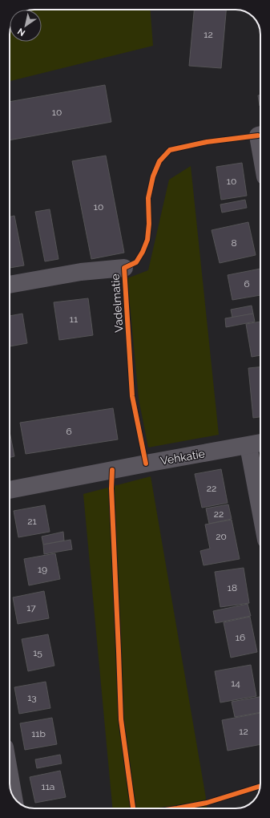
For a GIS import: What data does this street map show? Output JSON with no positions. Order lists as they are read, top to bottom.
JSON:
{
  "streets": {
    "street": ["Vadelmatie", "Vehkatie"]
  },
  "house_numbers": [
    "12",
    "10",
    "10",
    "10",
    "8",
    "6",
    "11",
    "6",
    "22",
    "22",
    "21",
    "20",
    "19",
    "18",
    "17",
    "16",
    "15",
    "14",
    "13",
    "12",
    "11b",
    "11a"
  ],
  "north": "bottom left"
}
